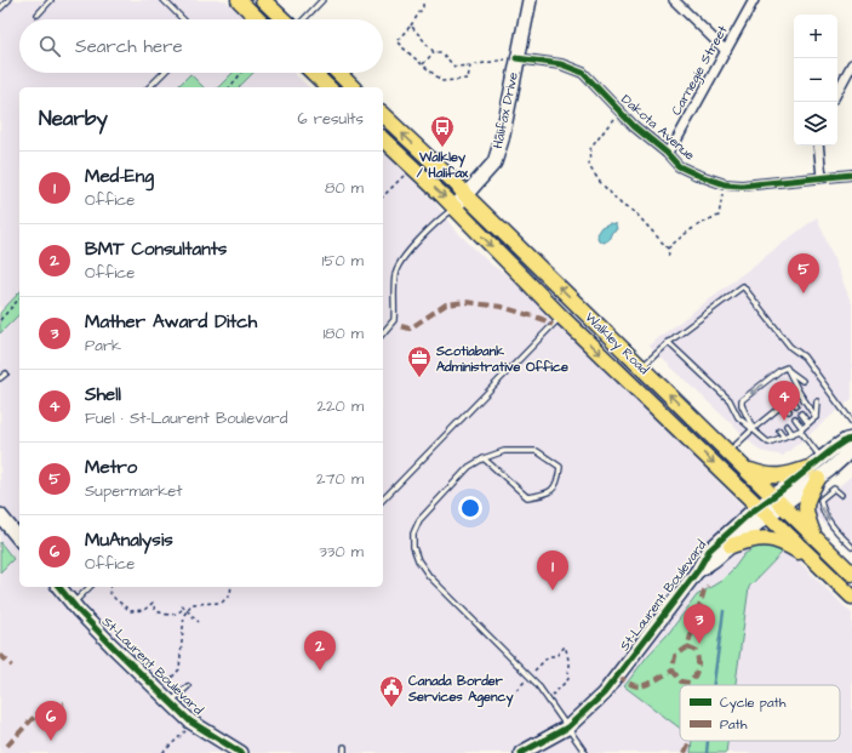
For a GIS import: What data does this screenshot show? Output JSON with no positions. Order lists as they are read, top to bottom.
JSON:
{
  "streets": {
    "main road": ["Walkley Road"],
    "street": [
      "Carnegie Street",
      "Halifax Drive",
      "Dakota Avenue",
      "St-Laurent Boulevard"
    ]
  },
  "crossings": [
    ["Carnegie Street", "Dakota Avenue"],
    ["Halifax Drive", "Dakota Avenue"],
    ["Halifax Drive", "Walkley Road"],
    ["Walkley Road", "St-Laurent Boulevard"]
  ],
  "places": {
    "bus stop": ["Walkley / Halifax"],
    "office": ["Scotiabank Administrative Office"],
    "public building": ["Canada Border Services Agency"]
  },
  "legend": ["Cycle path", "Path"],
  "page": {
    "map_buttons": ["+", "−"],
    "search": "Search here",
    "heading": ["Nearby", "6 results"],
    "list": [
      {
        "mark": "1",
        "name": "Med-Eng",
        "note": "Office",
        "value": "80 m"
      },
      {
        "mark": "2",
        "name": "BMT Consultants",
        "note": "Office",
        "value": "150 m"
      },
      {
        "mark": "3",
        "name": "Mather Award Ditch",
        "note": "Park",
        "value": "180 m"
      },
      {
        "mark": "4",
        "name": "Shell",
        "note": "Fuel · St-Laurent Boulevard",
        "value": "220 m"
      },
      {
        "mark": "5",
        "name": "Metro",
        "note": "Supermarket",
        "value": "270 m"
      },
      {
        "mark": "6",
        "name": "MuAnalysis",
        "note": "Office",
        "value": "330 m"
      }
    ],
    "pins": [
      "5",
      "4",
      "1",
      "3",
      "2",
      "6"
    ]
  }
}
